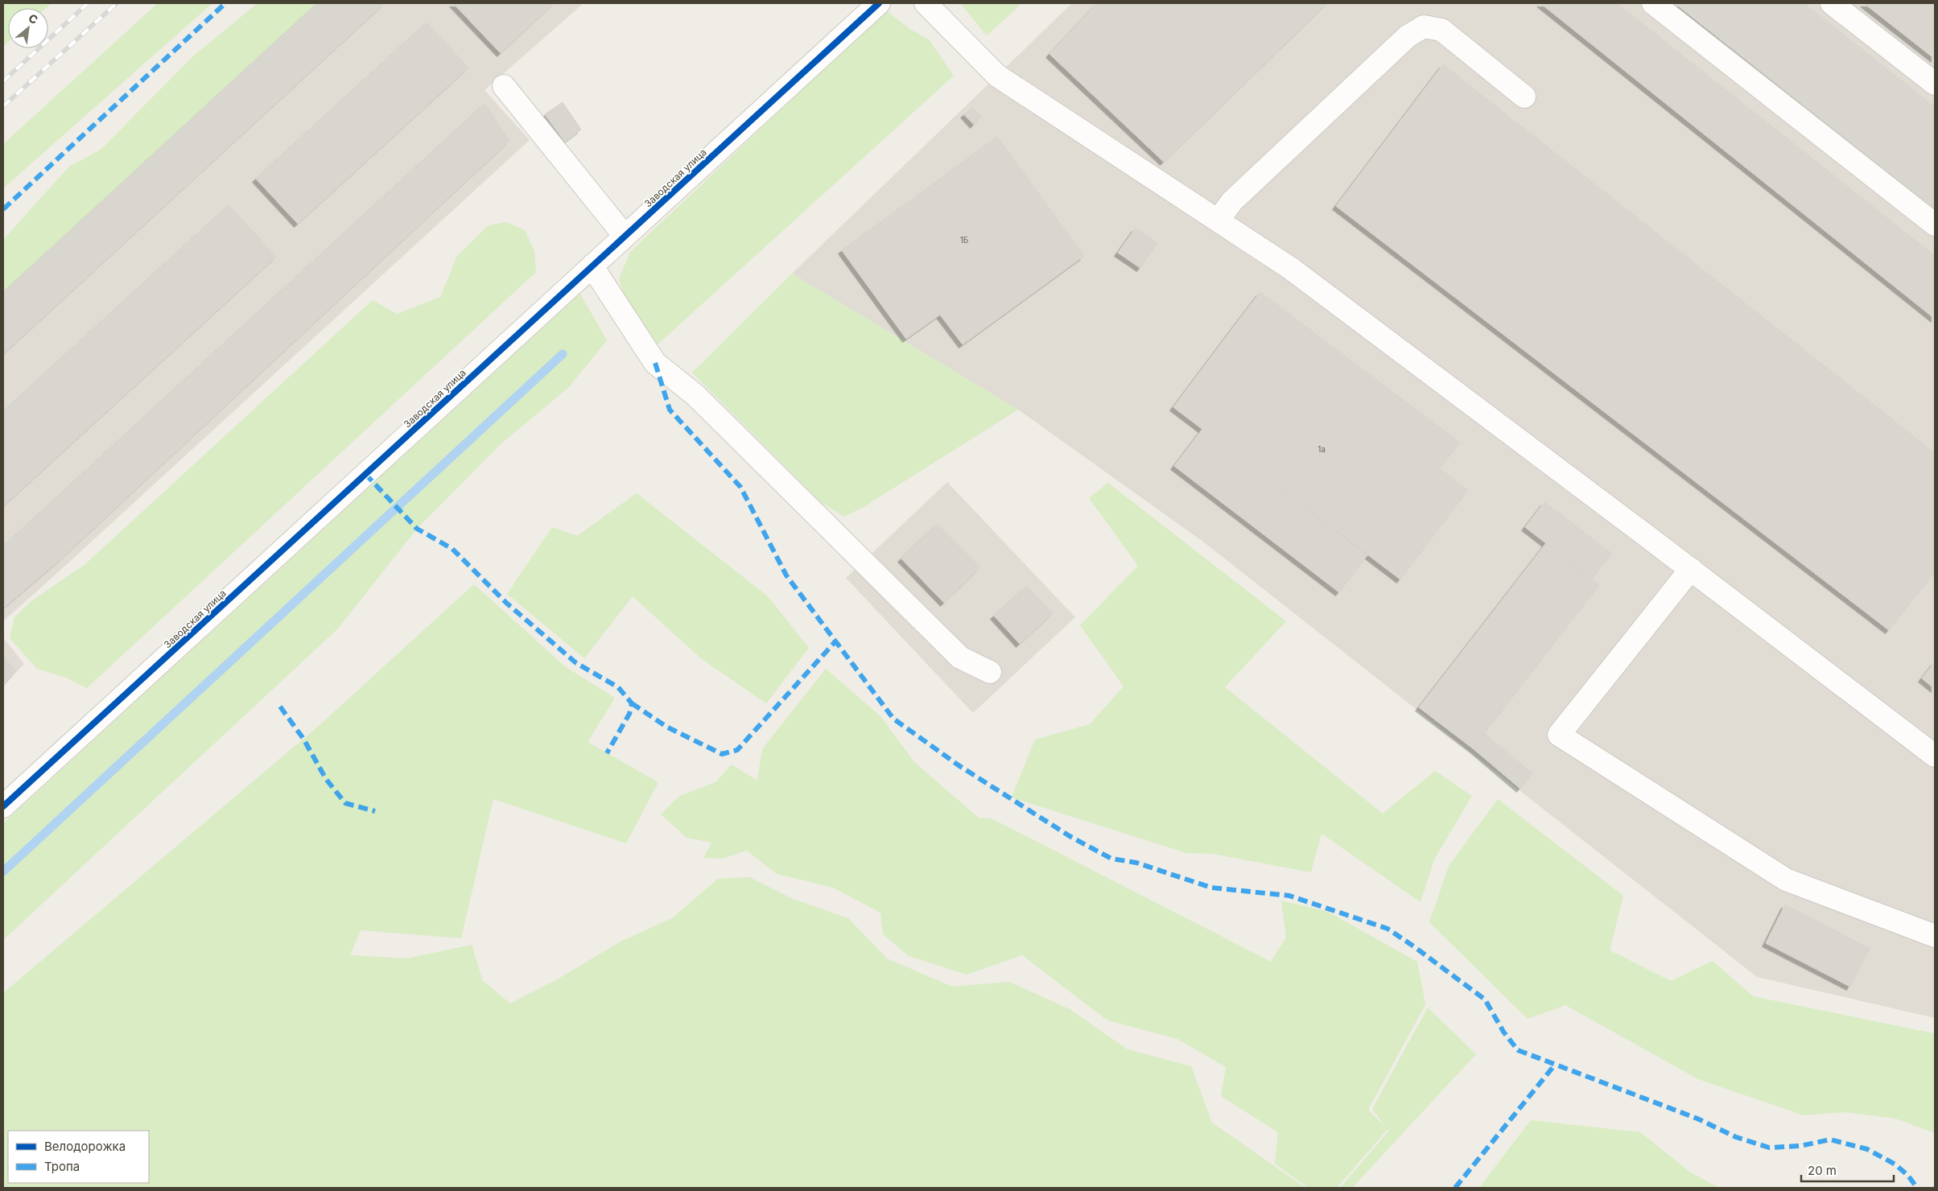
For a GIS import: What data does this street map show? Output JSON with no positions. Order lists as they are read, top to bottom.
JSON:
{
  "streets": {
    "street": ["Заводская улица"]
  },
  "house_numbers": ["1Б", "1а"],
  "legend": ["Велодорожка", "Тропа"],
  "scale_bar": "20 m",
  "north": "top right"
}
